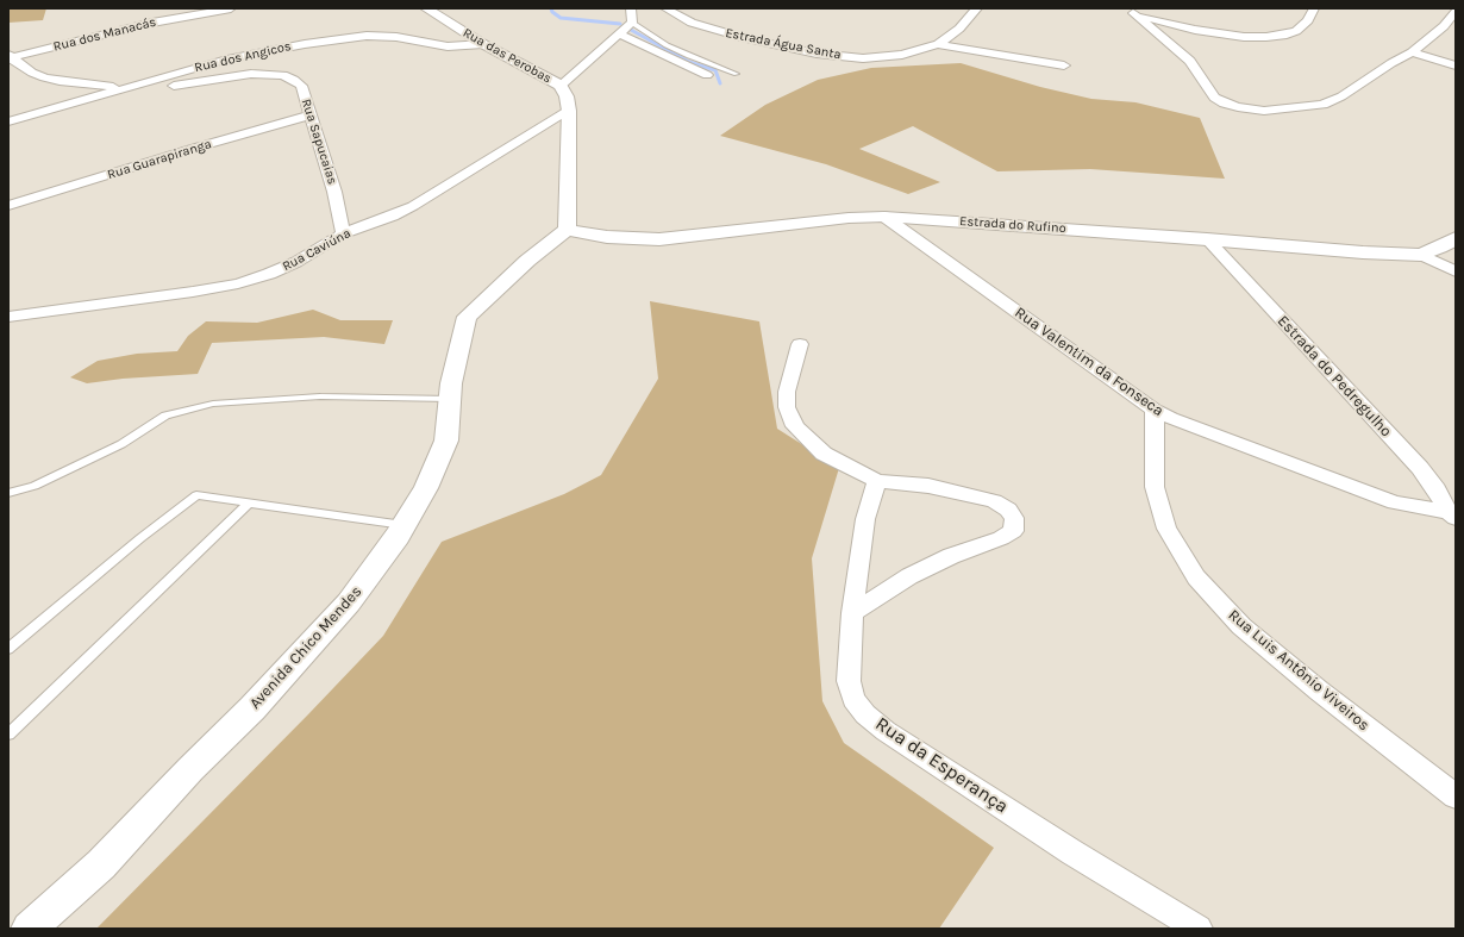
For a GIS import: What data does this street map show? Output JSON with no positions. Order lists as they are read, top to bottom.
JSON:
{
  "streets": {
    "street": [
      "Rua dos Manacás",
      "Estrada Água Santa",
      "Rua das Perobas",
      "Rua dos Angicos",
      "Rua Sapucaias",
      "Rua Guarapiranga",
      "Estrada do Rufino",
      "Rua Caviúna",
      "Rua Valentim da Fonseca",
      "Estrada do Pedregulho",
      "Avenida Chico Mendes",
      "Rua Luis Antônio Viveiros",
      "Rua da Esperança"
    ]
  },
  "crossings": [
    ["Rua das Perobas", "Rua dos Angicos"],
    ["Rua das Perobas", "Estrada do Rufino"],
    ["Rua das Perobas", "Rua Caviúna"],
    ["Rua das Perobas", "Avenida Chico Mendes"],
    ["Rua dos Angicos", "Rua Sapucaias"],
    ["Rua Sapucaias", "Rua Guarapiranga"],
    ["Rua Sapucaias", "Rua Caviúna"],
    ["Estrada do Rufino", "Rua Valentim da Fonseca"],
    ["Estrada do Rufino", "Estrada do Pedregulho"],
    ["Estrada do Rufino", "Avenida Chico Mendes"],
    ["Rua Valentim da Fonseca", "Estrada do Pedregulho"],
    ["Rua Valentim da Fonseca", "Rua Luis Antônio Viveiros"]
  ]
}
